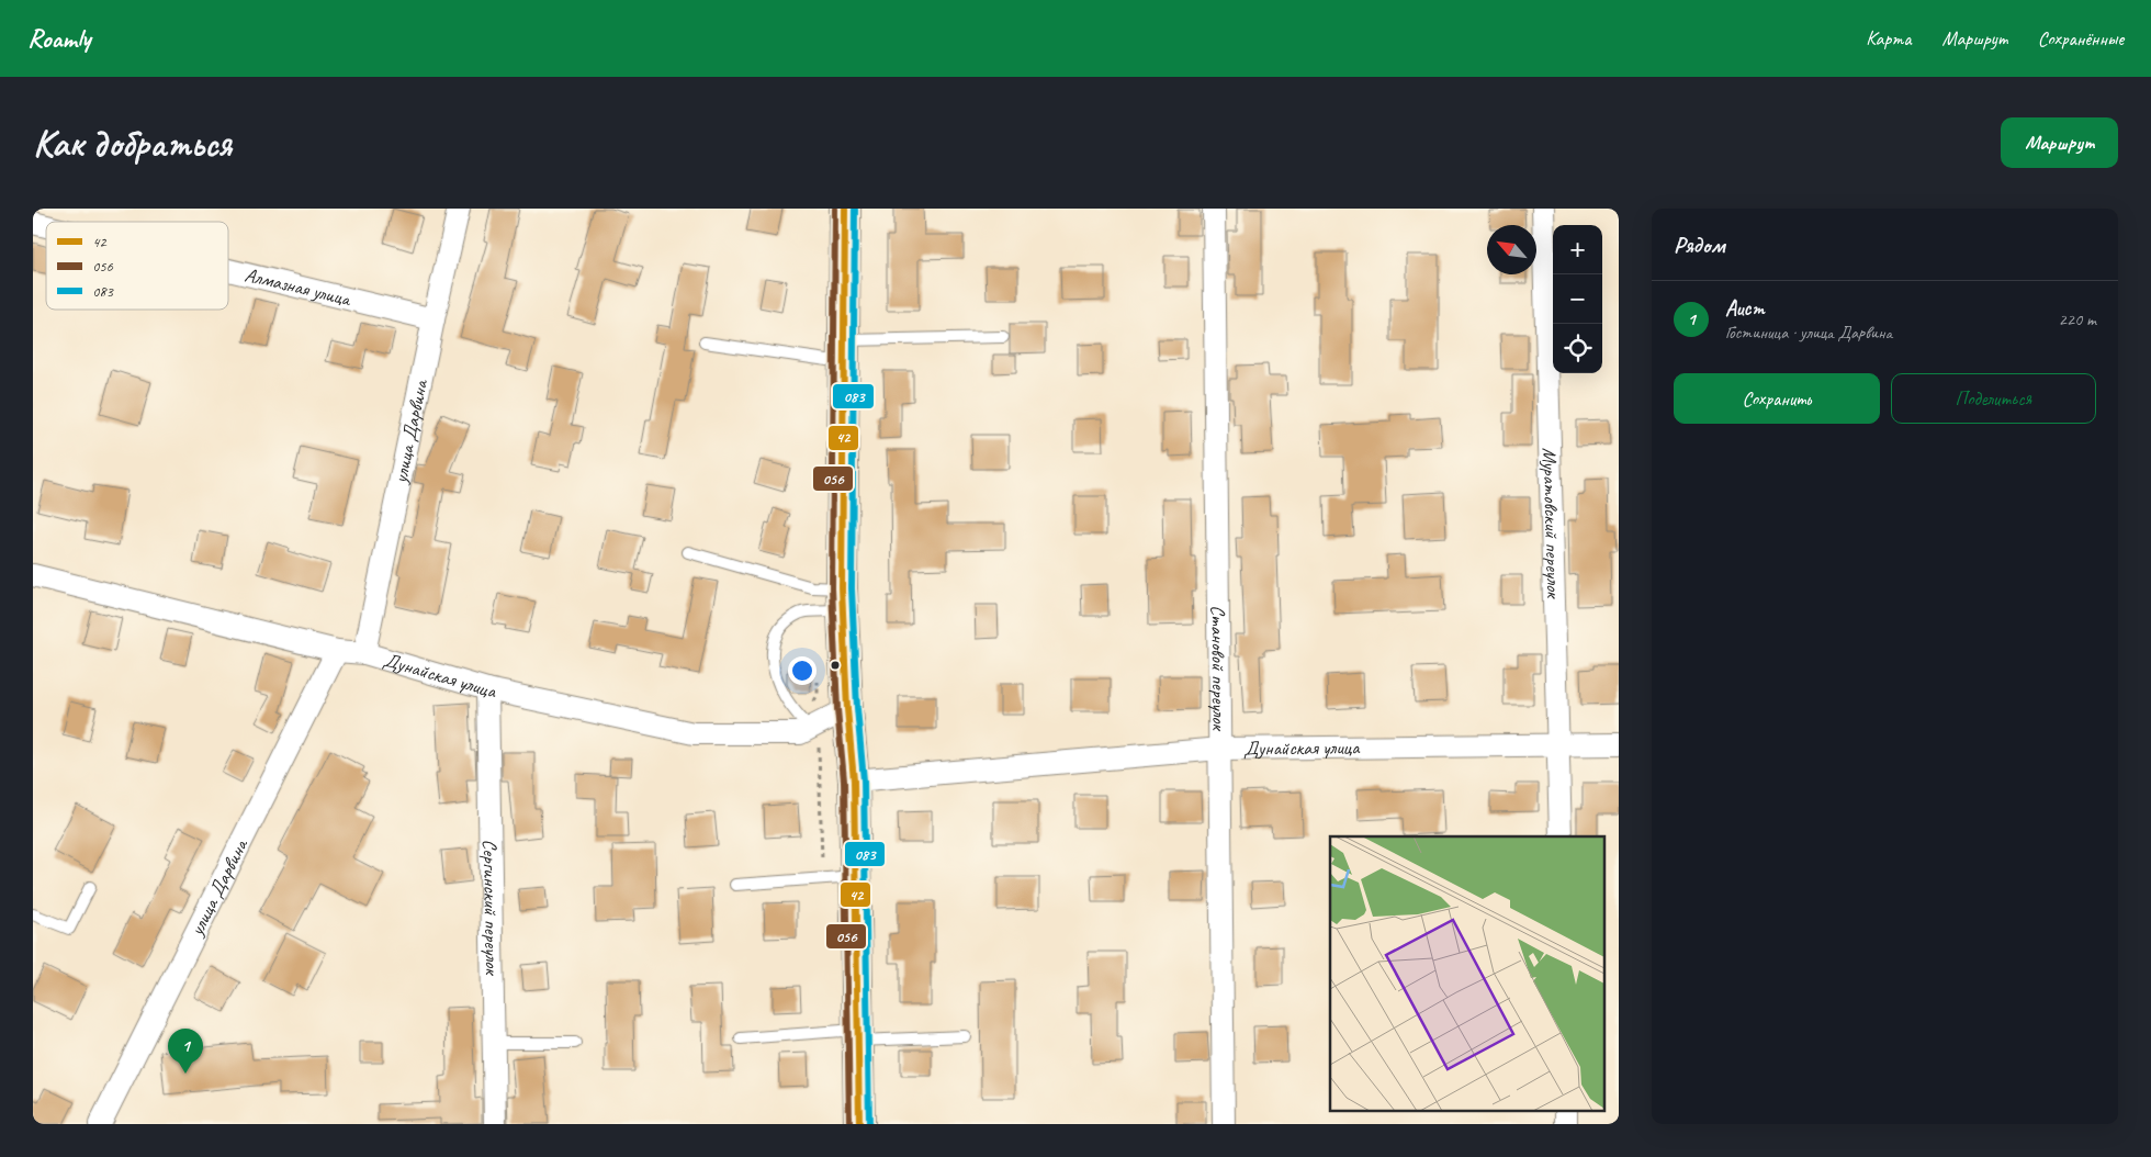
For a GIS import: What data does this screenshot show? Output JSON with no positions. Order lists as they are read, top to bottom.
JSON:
{
  "streets": {
    "street": [
      "Алмазная улица",
      "улица Дарвина",
      "Муратовский переулок",
      "Становой переулок",
      "Дунайская улица",
      "Сергинский переулок"
    ]
  },
  "crossings": [
    ["Алмазная улица", "улица Дарвина"],
    ["улица Дарвина", "Дунайская улица"],
    ["Муратовский переулок", "Дунайская улица"],
    ["Становой переулок", "Дунайская улица"],
    ["Дунайская улица", "Сергинский переулок"]
  ],
  "lines": ["transit line 42", "transit line 056", "transit line 083"],
  "legend": ["42", "056", "083"],
  "north": "top left",
  "page": {
    "header": "Roamly",
    "nav": ["Карта", "Маршрут", "Сохранённые"],
    "buttons": [
      "Маршрут",
      ["Сохранить", "Поделиться"]
    ],
    "title": "Как добраться",
    "heading": "Рядом",
    "map_buttons": ["+", "−"],
    "list": [
      {
        "mark": "1",
        "name": "Аист",
        "note": "Гостиница · улица Дарвина",
        "value": "220 m"
      }
    ],
    "pins": "1"
  }
}
